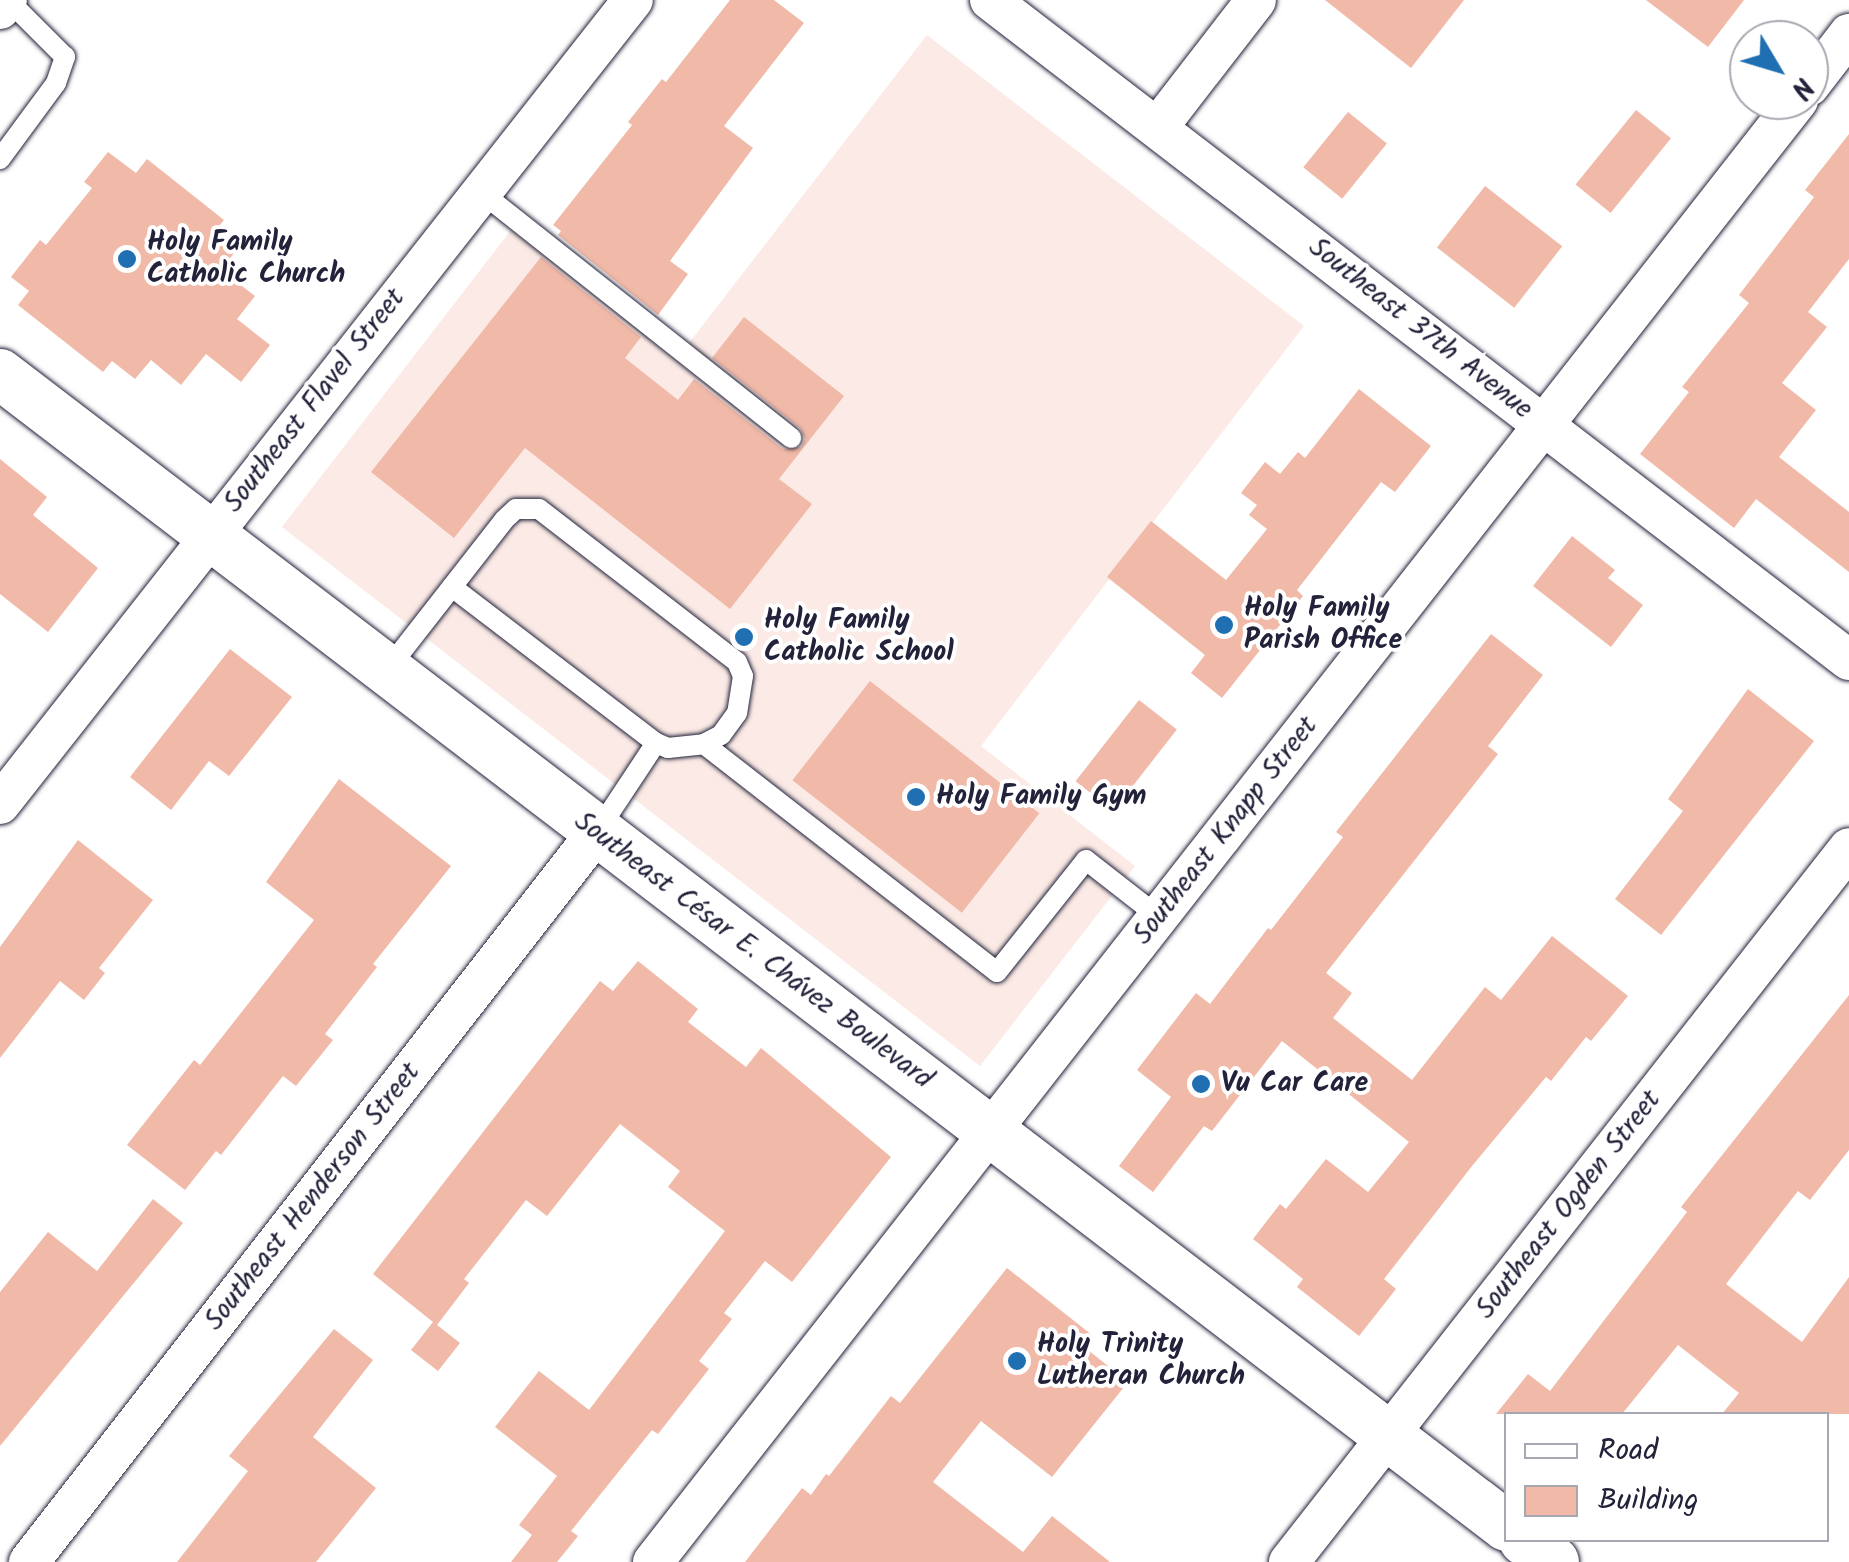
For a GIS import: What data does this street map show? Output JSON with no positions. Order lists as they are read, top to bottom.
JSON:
{
  "streets": {
    "street": [
      "Southeast 37th Avenue",
      "Southeast Flavel Street",
      "Southeast Knapp Street",
      "Southeast César E. Chávez Boulevard",
      "Southeast Henderson Street",
      "Southeast Ogden Street"
    ]
  },
  "crossings": [
    ["Southeast 37th Avenue", "Southeast Knapp Street"],
    ["Southeast Flavel Street", "Southeast César E. Chávez Boulevard"],
    ["Southeast Knapp Street", "Southeast César E. Chávez Boulevard"],
    ["Southeast César E. Chávez Boulevard", "Southeast Henderson Street"],
    ["Southeast César E. Chávez Boulevard", "Southeast Ogden Street"]
  ],
  "places": [
    "Holy Family Catholic Church",
    "Holy Family Parish Office",
    "Holy Family Catholic School",
    "Holy Family Gym",
    "Vu Car Care",
    "Holy Trinity Lutheran Church"
  ],
  "legend": ["Road", "Building"],
  "north": "bottom right"
}
